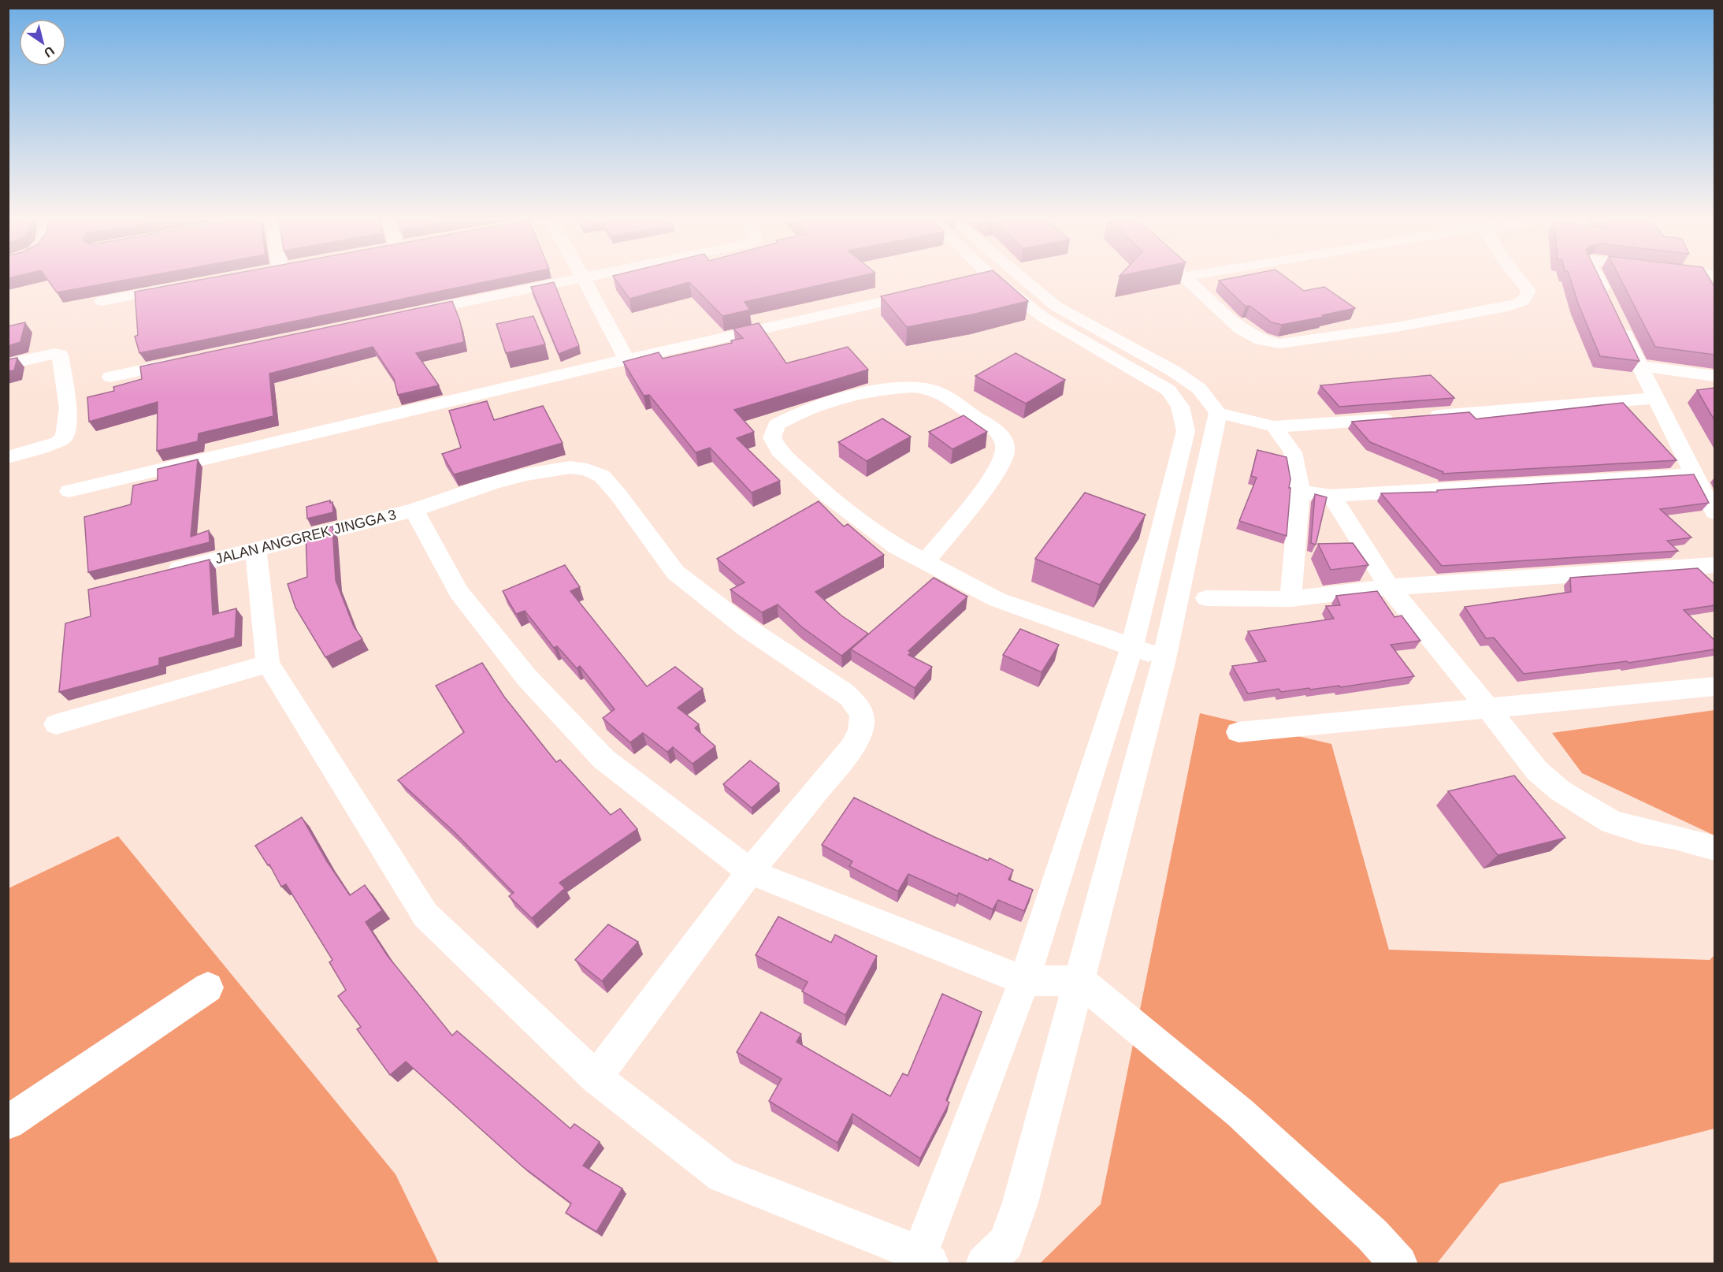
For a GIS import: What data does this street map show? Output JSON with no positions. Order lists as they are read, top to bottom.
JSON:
{
  "streets": {
    "street": ["JALAN ANGGREK JINGGA 3"]
  },
  "north": "bottom right"
}
